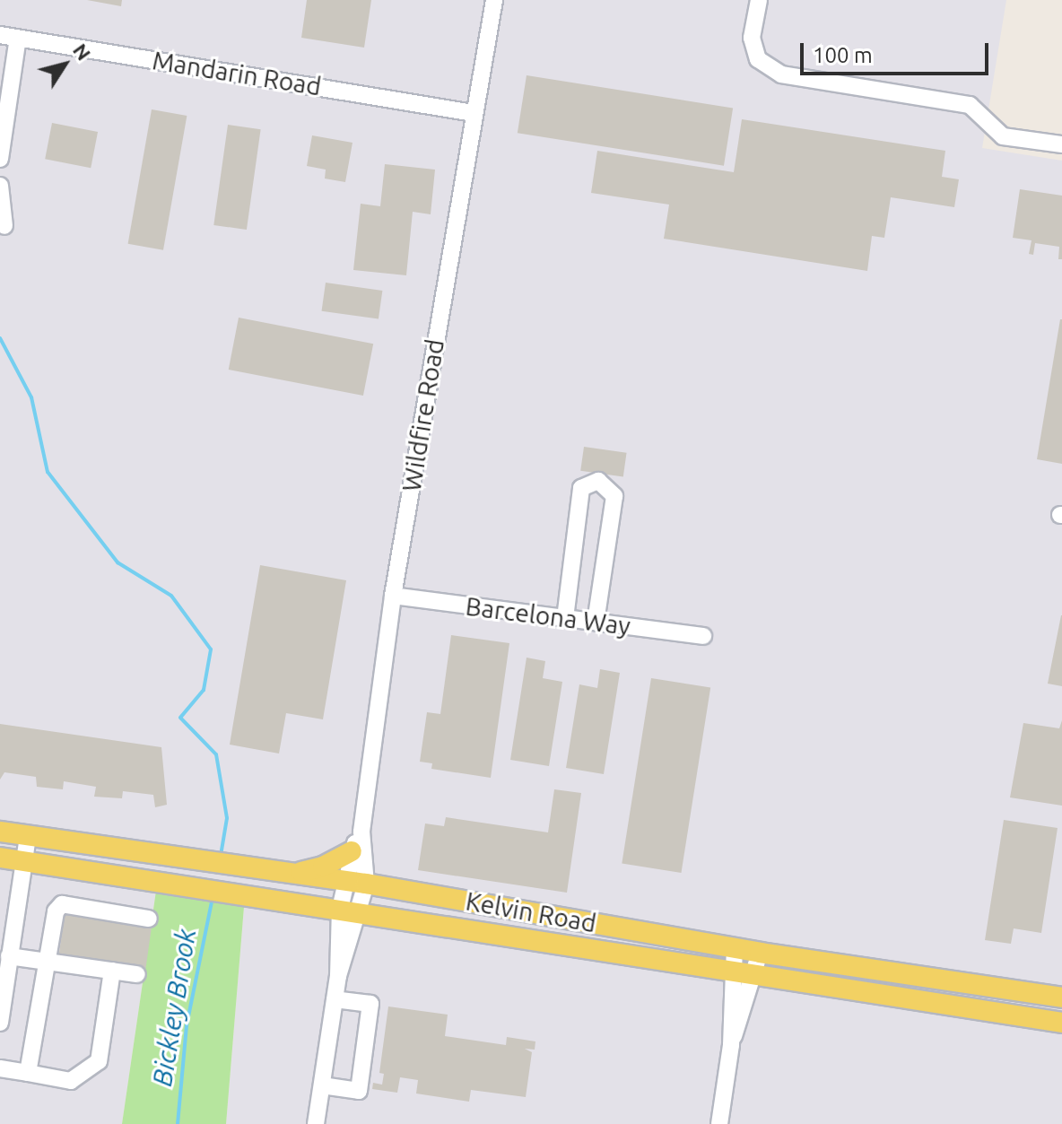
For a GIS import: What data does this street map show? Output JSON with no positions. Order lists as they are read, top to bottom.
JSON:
{
  "streets": {
    "main road": ["Kelvin Road"],
    "street": ["Mandarin Road", "Wildfire Road", "Barcelona Way"]
  },
  "crossings": [
    ["Mandarin Road", "Wildfire Road"],
    ["Wildfire Road", "Barcelona Way"],
    ["Wildfire Road", "Kelvin Road"]
  ],
  "water": ["Bickley Brook"],
  "scale_bar": "100 m",
  "north": "top right"
}
